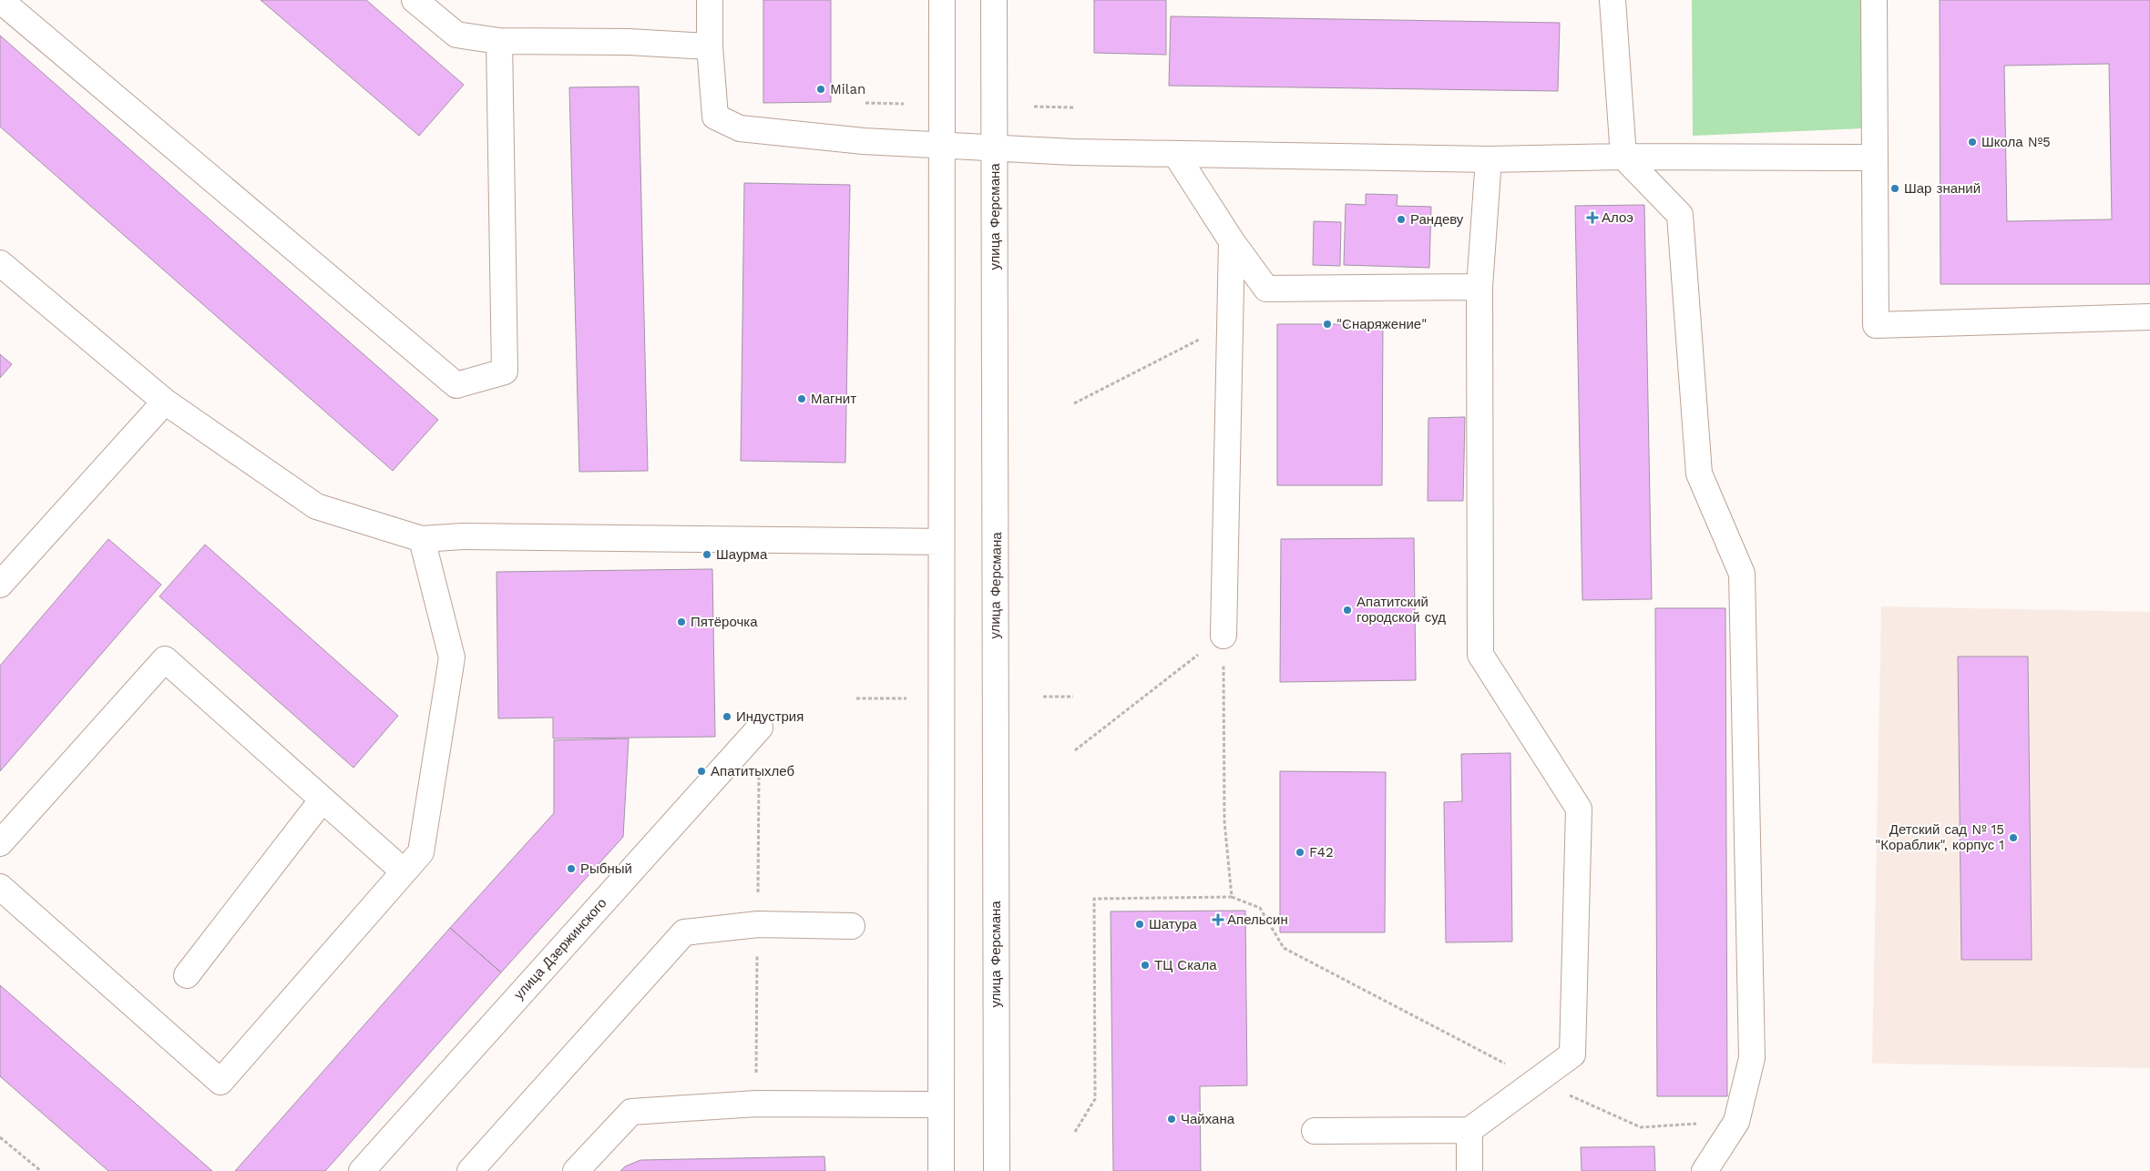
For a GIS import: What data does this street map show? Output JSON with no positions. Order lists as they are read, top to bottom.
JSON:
{
  "streets": {
    "street": ["улица Ферсмана", "улица Дзержинского"]
  },
  "places": {
    "other": [
      "Milan",
      "Школа №5",
      "Шар знаний",
      "Рандеву",
      "\"Снаряжение\"",
      "Магнит",
      "Шаурма",
      "Апатитский городской суд",
      "Пятёрочка",
      "Индустрия",
      "Апатитыхлеб",
      "Детский сад № 15 \"Кораблик\", корпус 1",
      "F42",
      "Рыбный",
      "Шатура",
      "ТЦ Скала",
      "Чайхана"
    ],
    "health": ["Алоэ", "Апельсин"]
  }
}
